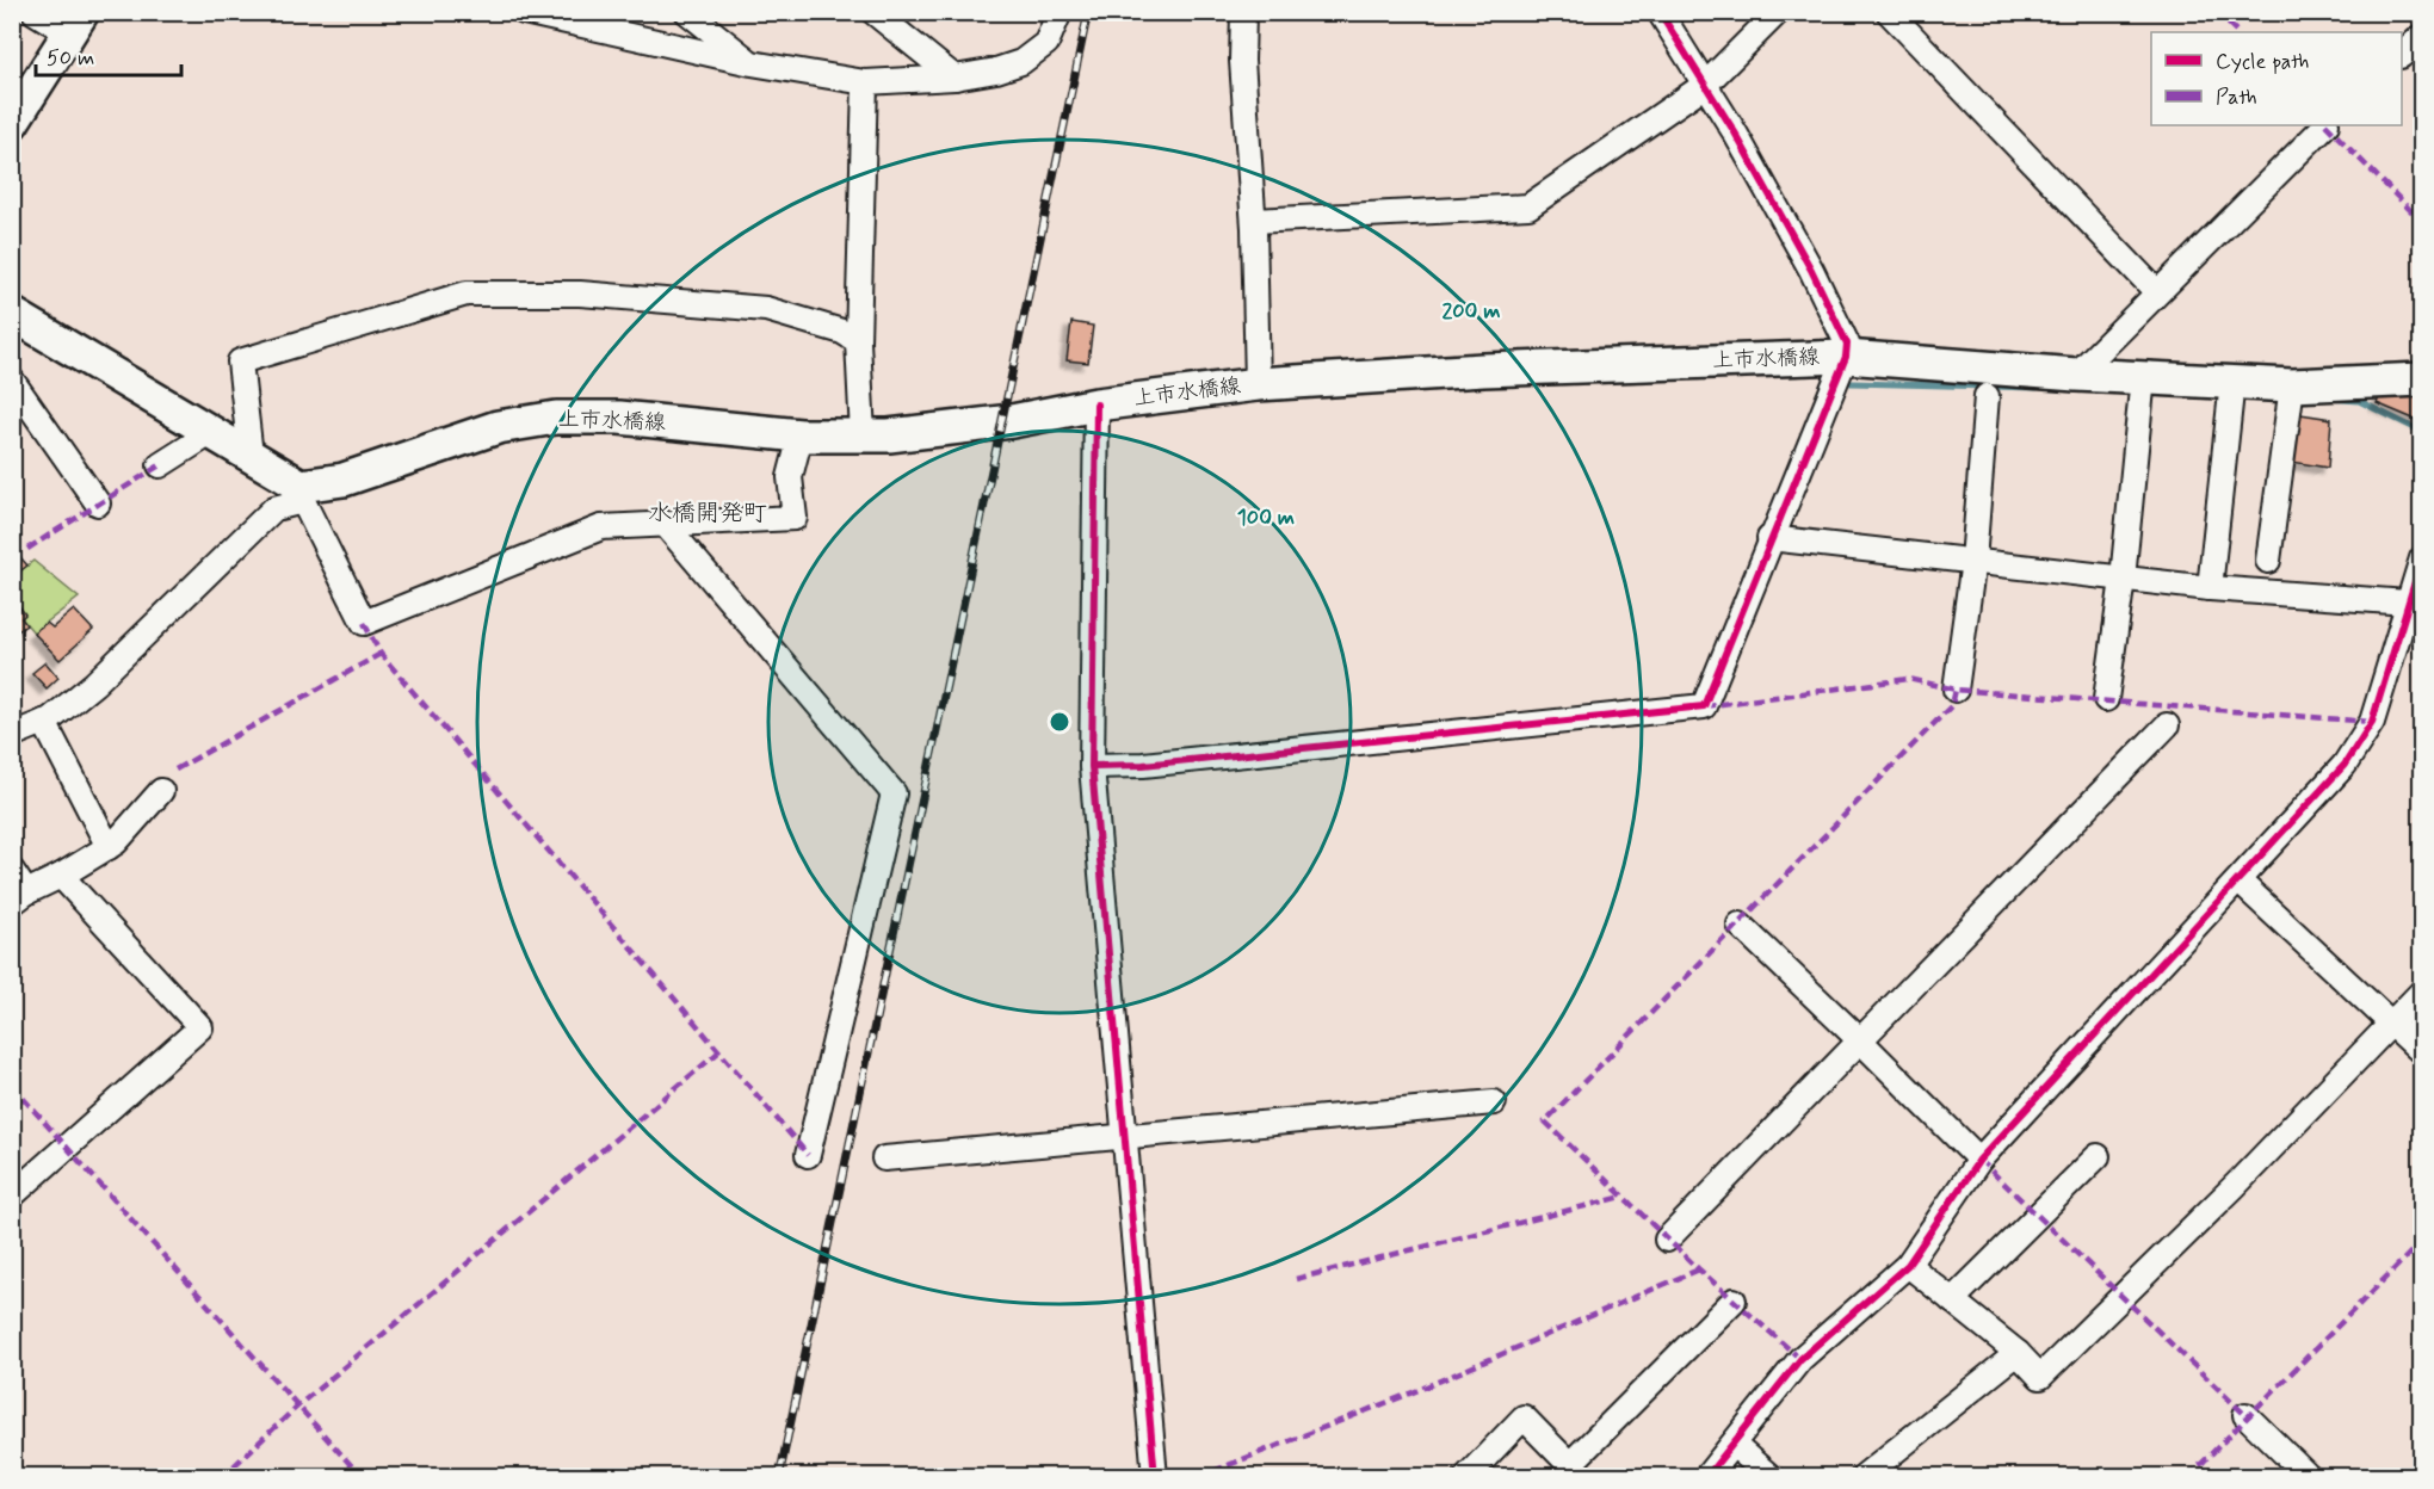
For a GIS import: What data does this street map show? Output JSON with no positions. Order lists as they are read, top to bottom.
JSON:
{
  "streets": {
    "main road": ["上市水橋線"]
  },
  "districts": ["水橋開発町"],
  "legend": ["Cycle path", "Path"],
  "scale_bar": "50 m",
  "rings": ["200 m", "100 m"]
}
